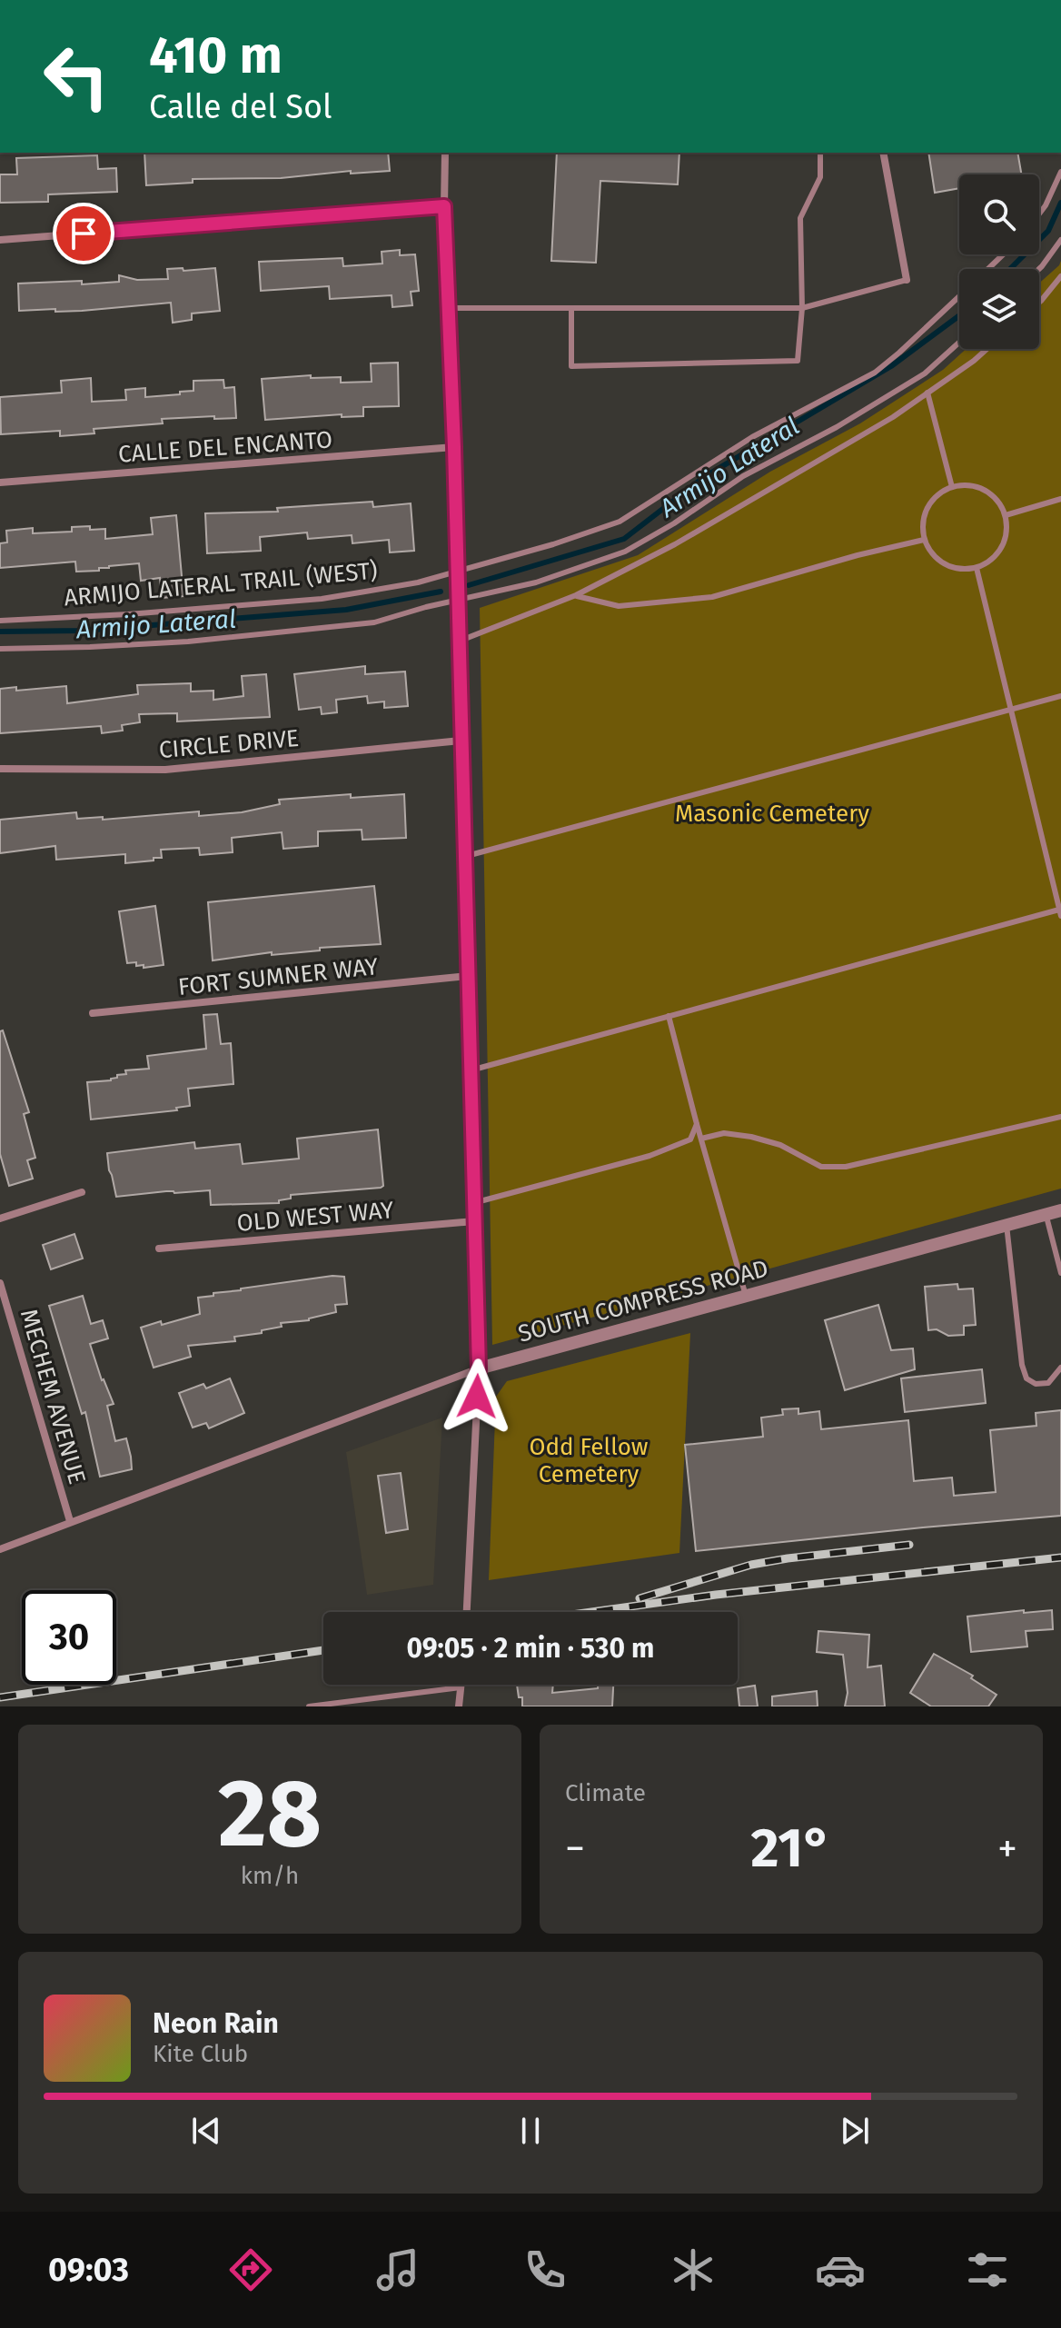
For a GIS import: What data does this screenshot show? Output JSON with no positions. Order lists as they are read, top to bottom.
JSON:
{
  "streets": {
    "street": [
      "CALLE DEL ENCANTO",
      "CIRCLE DRIVE",
      "FORT SUMNER WAY",
      "OLD WEST WAY",
      "SOUTH COMPRESS ROAD",
      "MECHEM AVENUE"
    ],
    "lane": ["ARMIJO LATERAL TRAIL (WEST)"]
  },
  "crossings": [
    ["SOUTH COMPRESS ROAD", "MECHEM AVENUE"]
  ],
  "water": ["Armijo Lateral"],
  "parks": ["Masonic Cemetery", "Odd Fellow Cemetery"],
  "page": {
    "turn": ["410 m", "Calle del Sol"],
    "limit": "30",
    "trip": "09:05 · 2 min · 530 m",
    "tile": [
      ["28", "km/h"],
      "Climate"
    ],
    "heat": ["−", "21°", "+"],
    "song": ["Neon Rain", "Kite Club"],
    "tabs": "09:03"
  }
}
